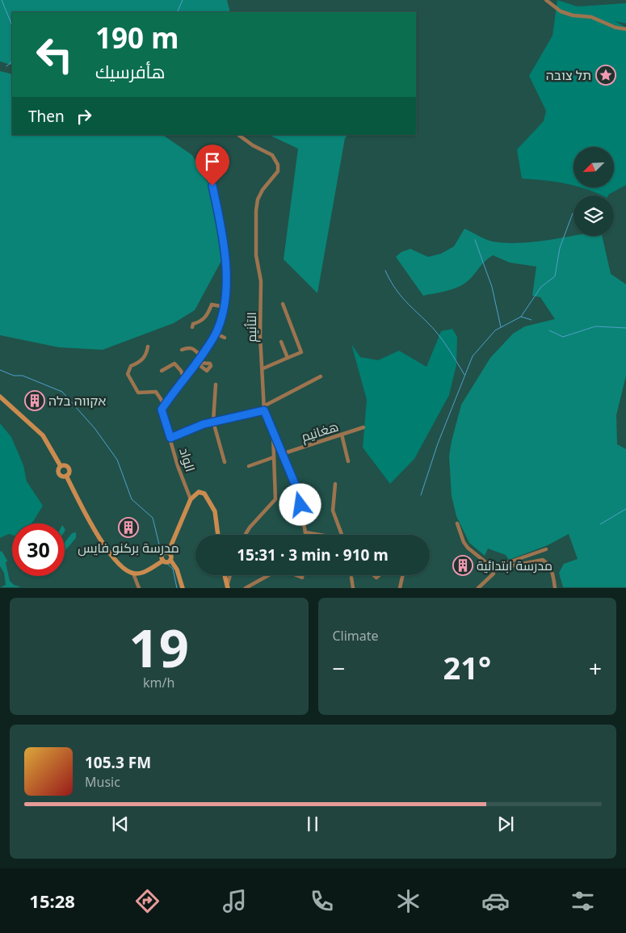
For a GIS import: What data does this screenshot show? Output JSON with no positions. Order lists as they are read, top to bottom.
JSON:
{
  "streets": {
    "street": ["التأنيم", "هغانيم", "الواد"]
  },
  "places": {
    "place": ["תל צובה"],
    "building": ["אקווה בלה", "مدرسة بركنو فايس", "مدرسة ابتدائية"]
  },
  "north": "bottom left",
  "page": {
    "turn": ["190 m", "هأفرسيك"],
    "then": "Then",
    "limit": "30",
    "trip": "15:31 · 3 min · 910 m",
    "tile": [
      ["19", "km/h"],
      "Climate"
    ],
    "heat": ["−", "21°", "+"],
    "song": ["105.3 FM", "Music"],
    "tabs": "15:28"
  }
}
